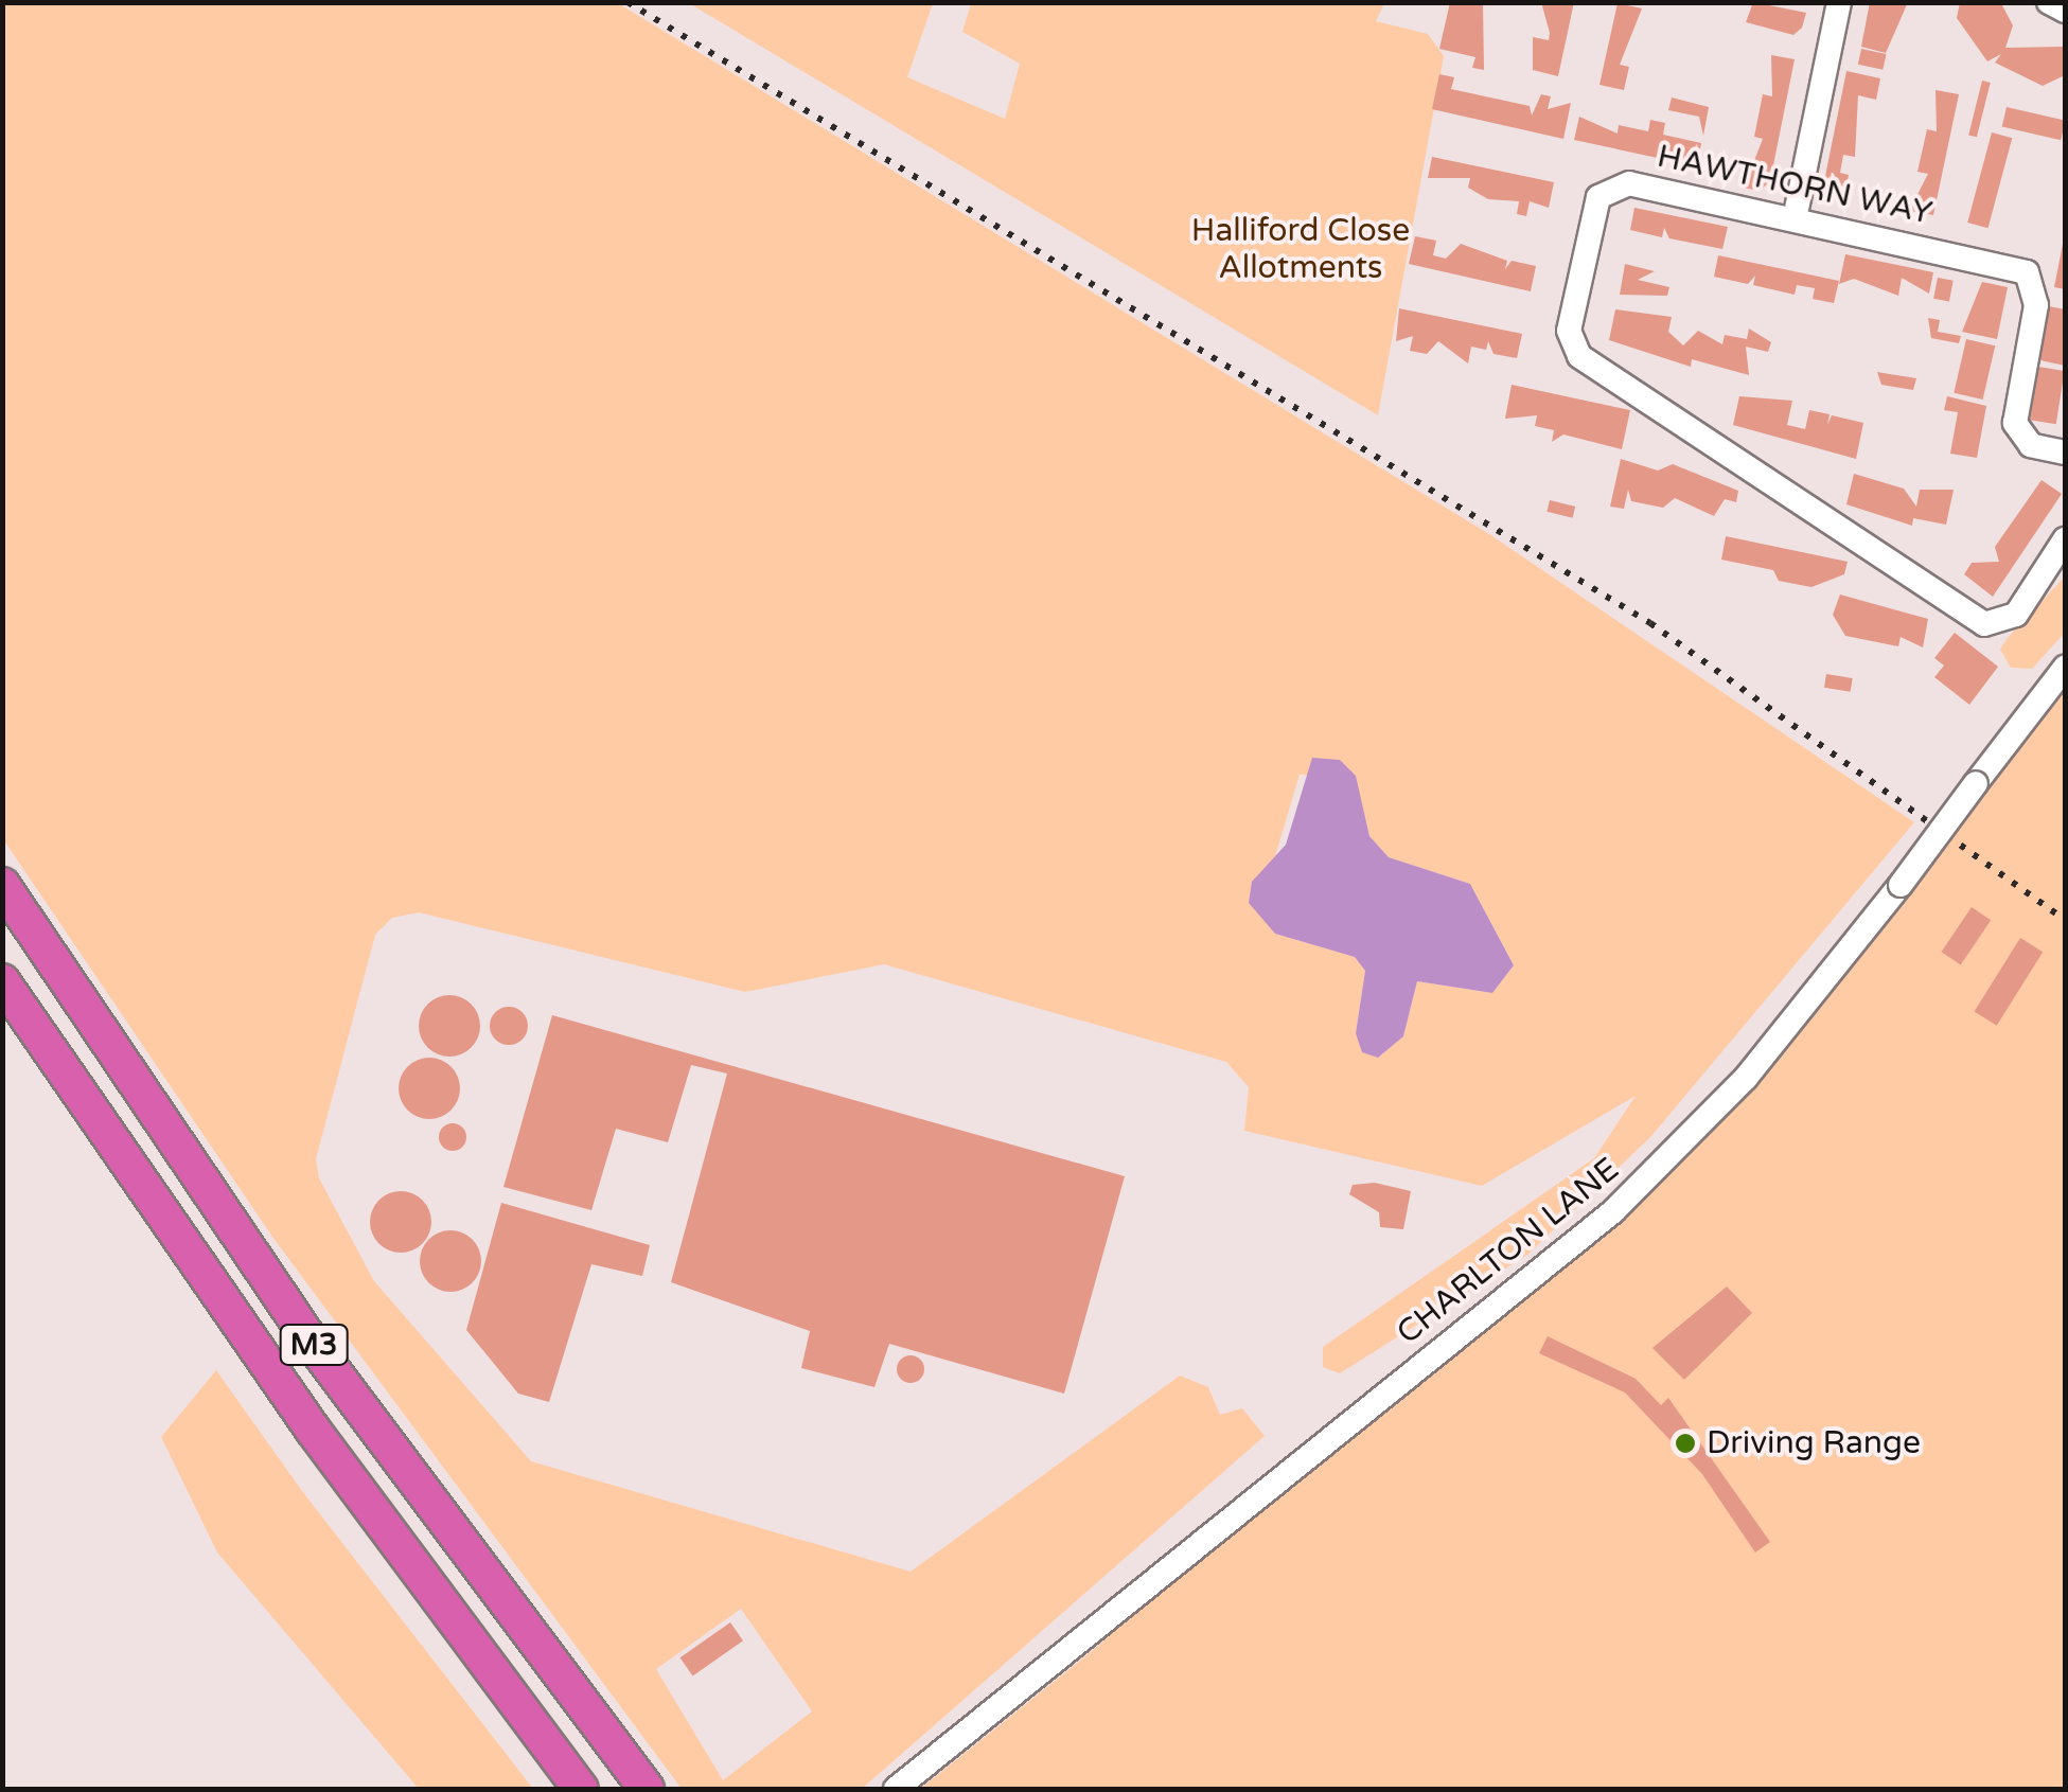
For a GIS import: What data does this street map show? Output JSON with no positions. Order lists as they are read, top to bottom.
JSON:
{
  "streets": {
    "highway": ["M3"],
    "street": ["HAWTHORN WAY", "CHARLTON LANE"]
  },
  "parks": ["Halliford Close Allotments"],
  "places": ["Driving Range"]
}
